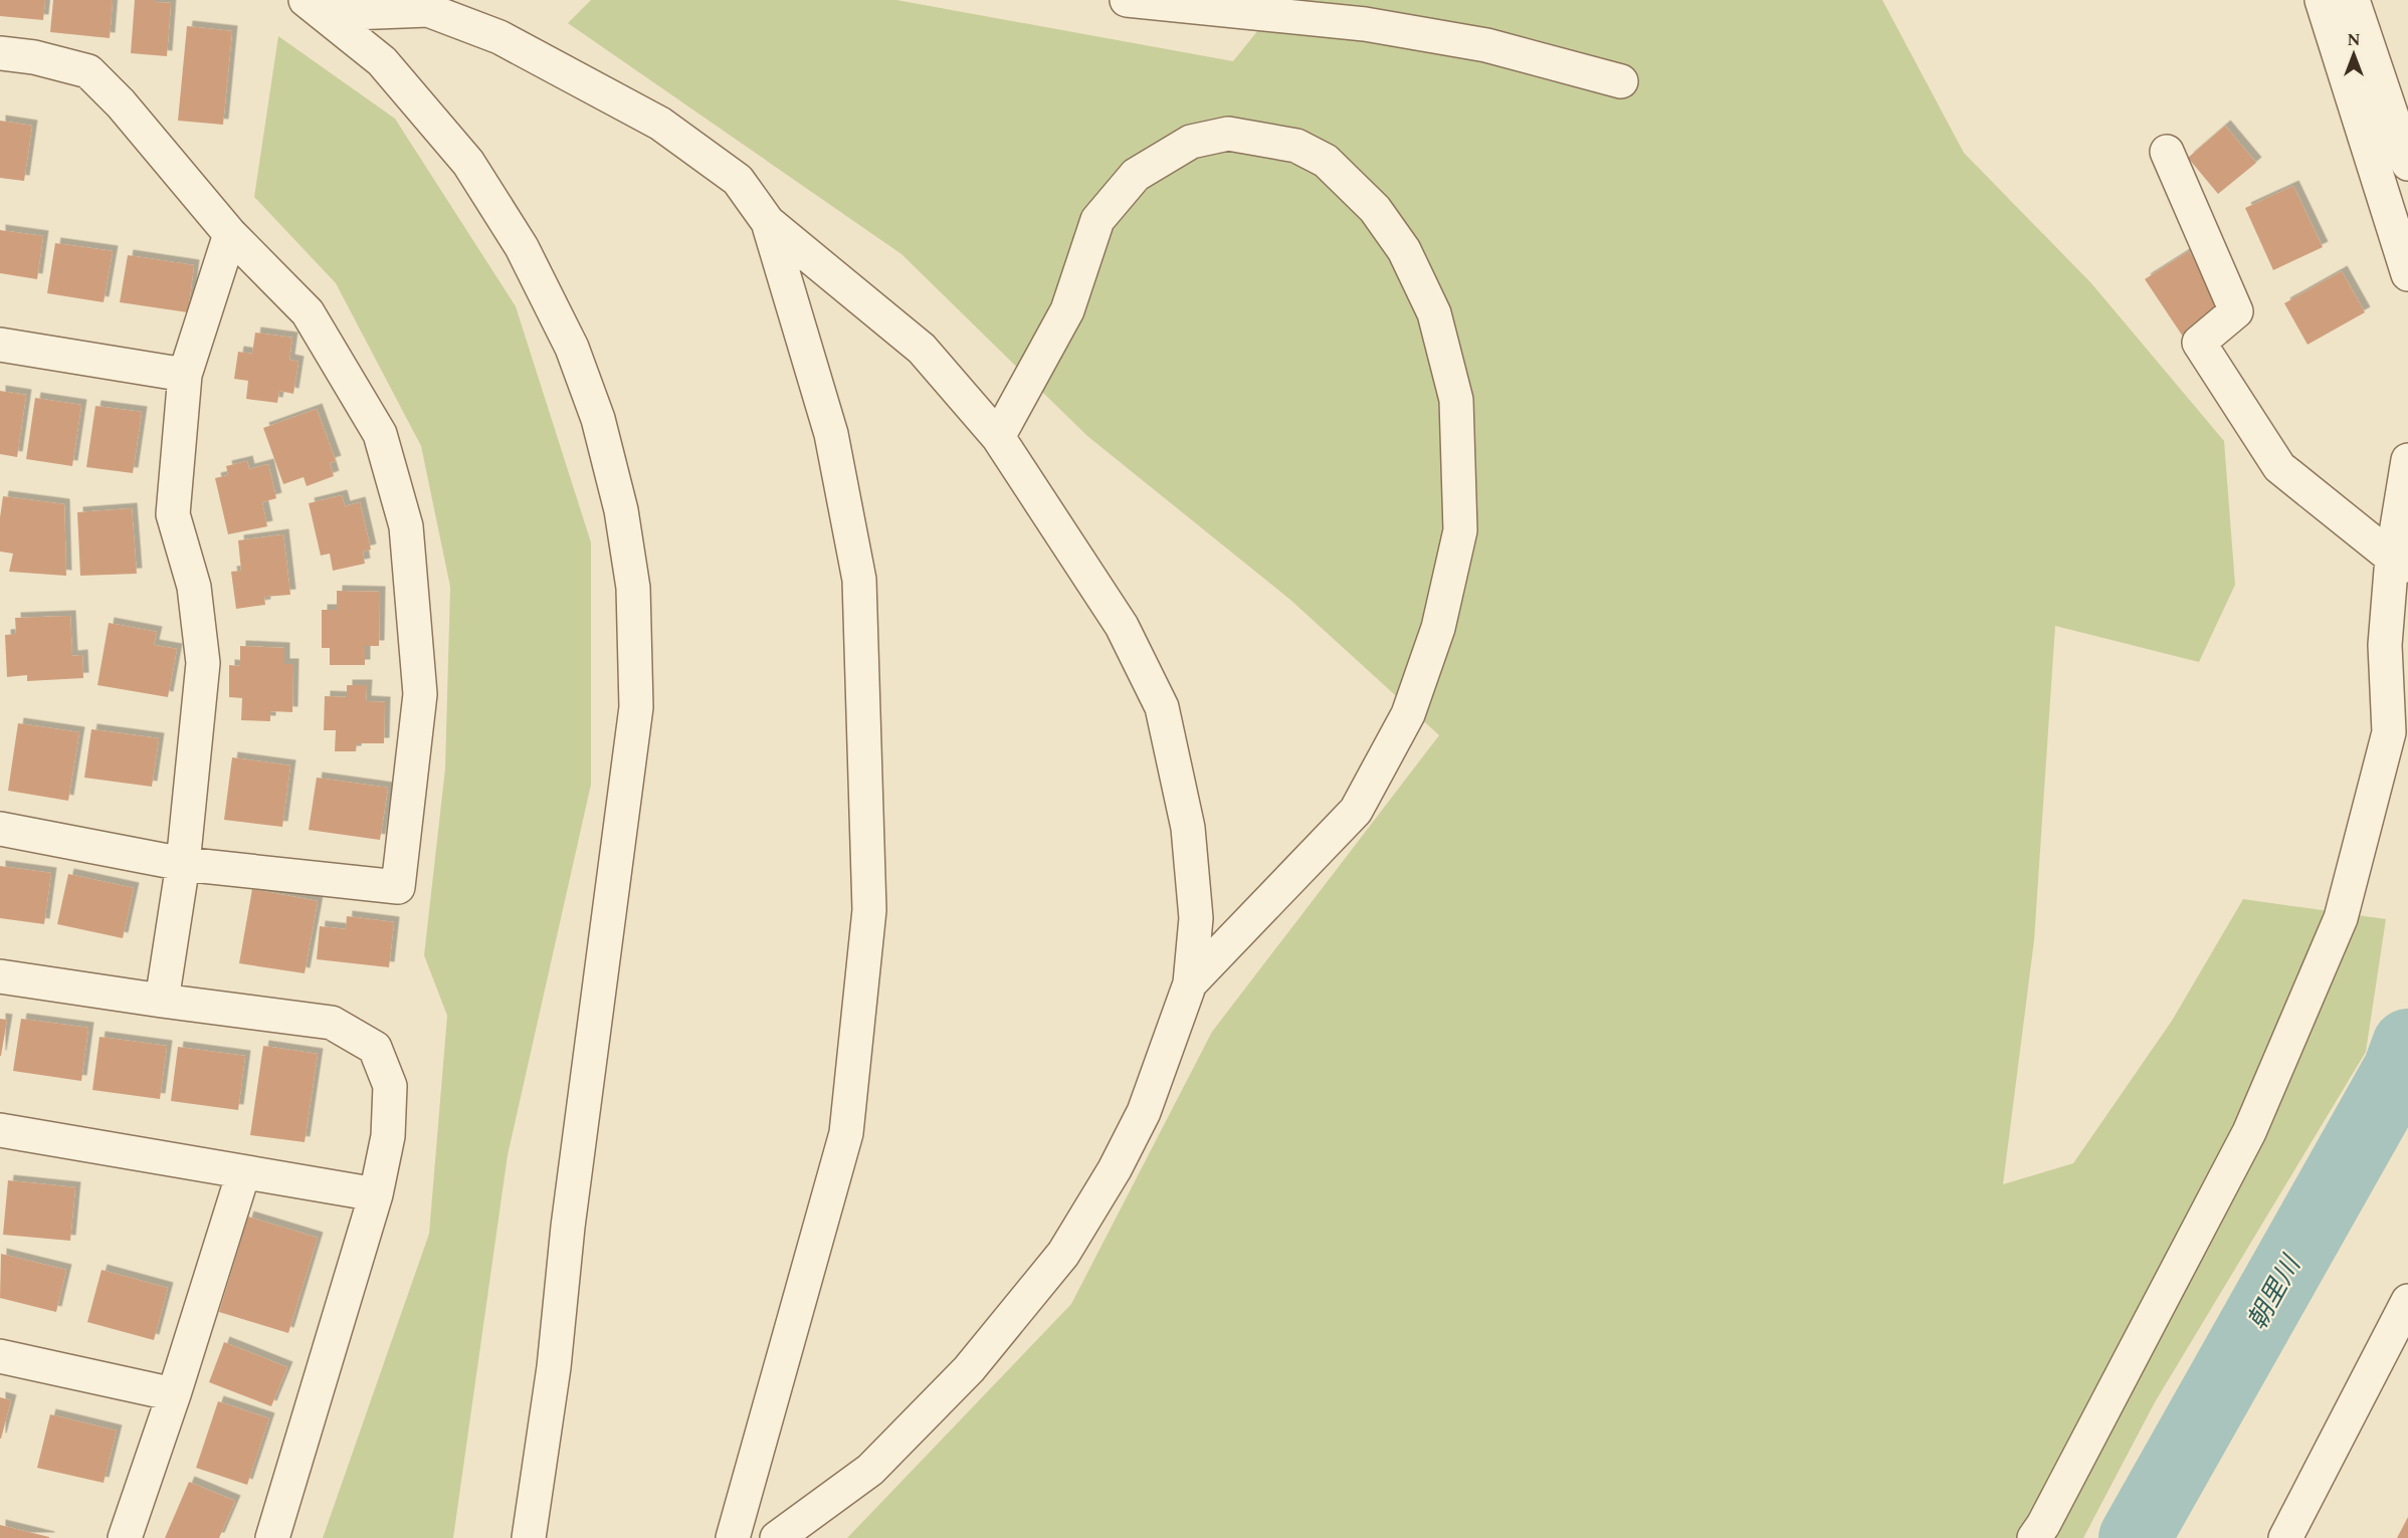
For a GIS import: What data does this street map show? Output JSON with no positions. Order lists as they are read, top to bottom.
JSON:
{
  "water": ["朝里川"],
  "north": "top"
}
